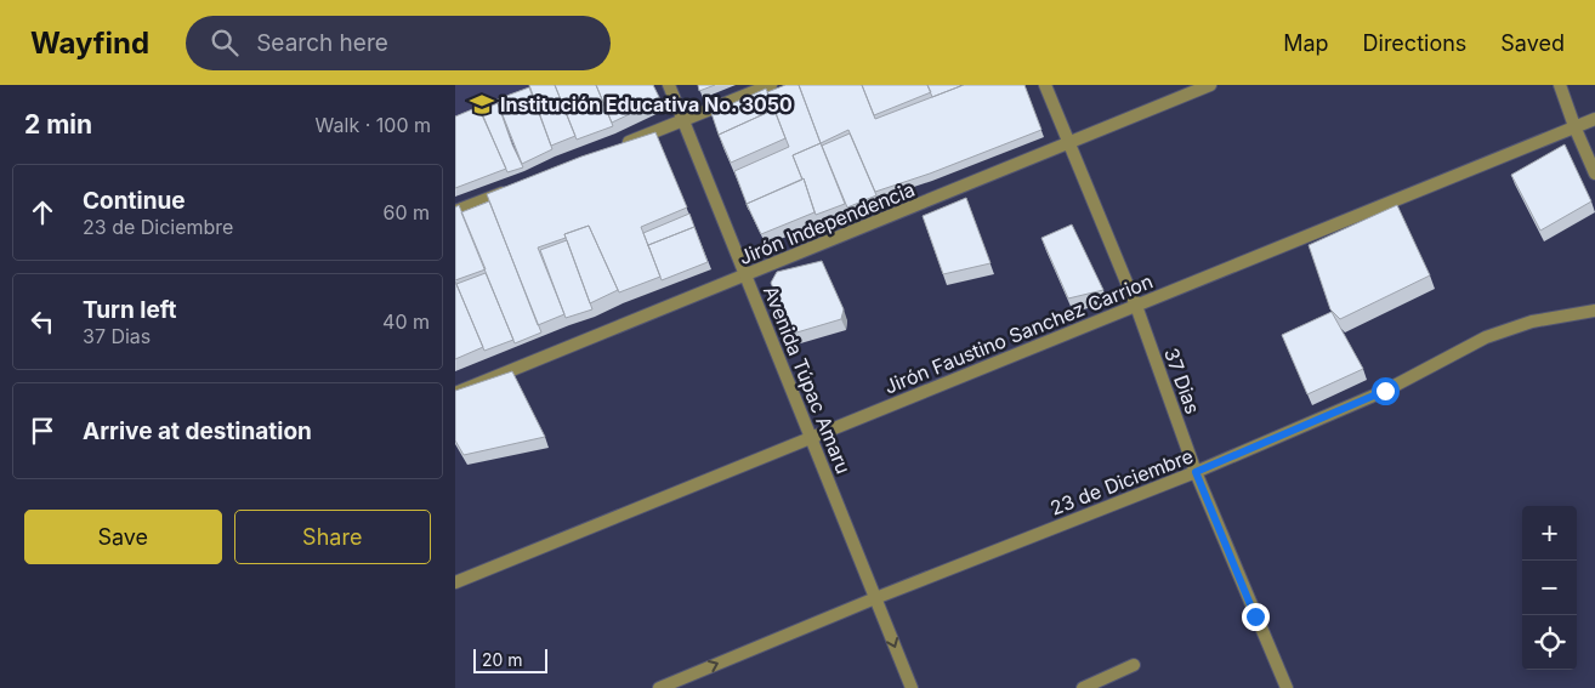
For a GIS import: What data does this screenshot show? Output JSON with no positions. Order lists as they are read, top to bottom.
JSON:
{
  "streets": {
    "street": [
      "Jirón Independencia",
      "Jirón Faustino Sanchez Carrion",
      "Avenida Túpac Amaru",
      "37 Dias",
      "23 de Diciembre"
    ]
  },
  "crossings": [
    ["Jirón Independencia", "Avenida Túpac Amaru"],
    ["Jirón Independencia", "37 Dias"],
    ["Jirón Faustino Sanchez Carrion", "Avenida Túpac Amaru"],
    ["Jirón Faustino Sanchez Carrion", "37 Dias"],
    ["Avenida Túpac Amaru", "23 de Diciembre"],
    ["37 Dias", "23 de Diciembre"]
  ],
  "places": {
    "school or university": ["Institución Educativa No. 3050"]
  },
  "scale_bar": "20 m",
  "page": {
    "header": "Wayfind",
    "search": "Search here",
    "nav": ["Map", "Directions", "Saved"],
    "heading": ["2 min", "Walk · 100 m"],
    "list": [
      ["Continue", "23 de Diciembre", "60 m"],
      ["Turn left", "37 Dias", "40 m"],
      "Arrive at destination"
    ],
    "buttons": ["Save", "Share"],
    "map_buttons": ["+", "−"],
    "scale": "20 m"
  }
}
